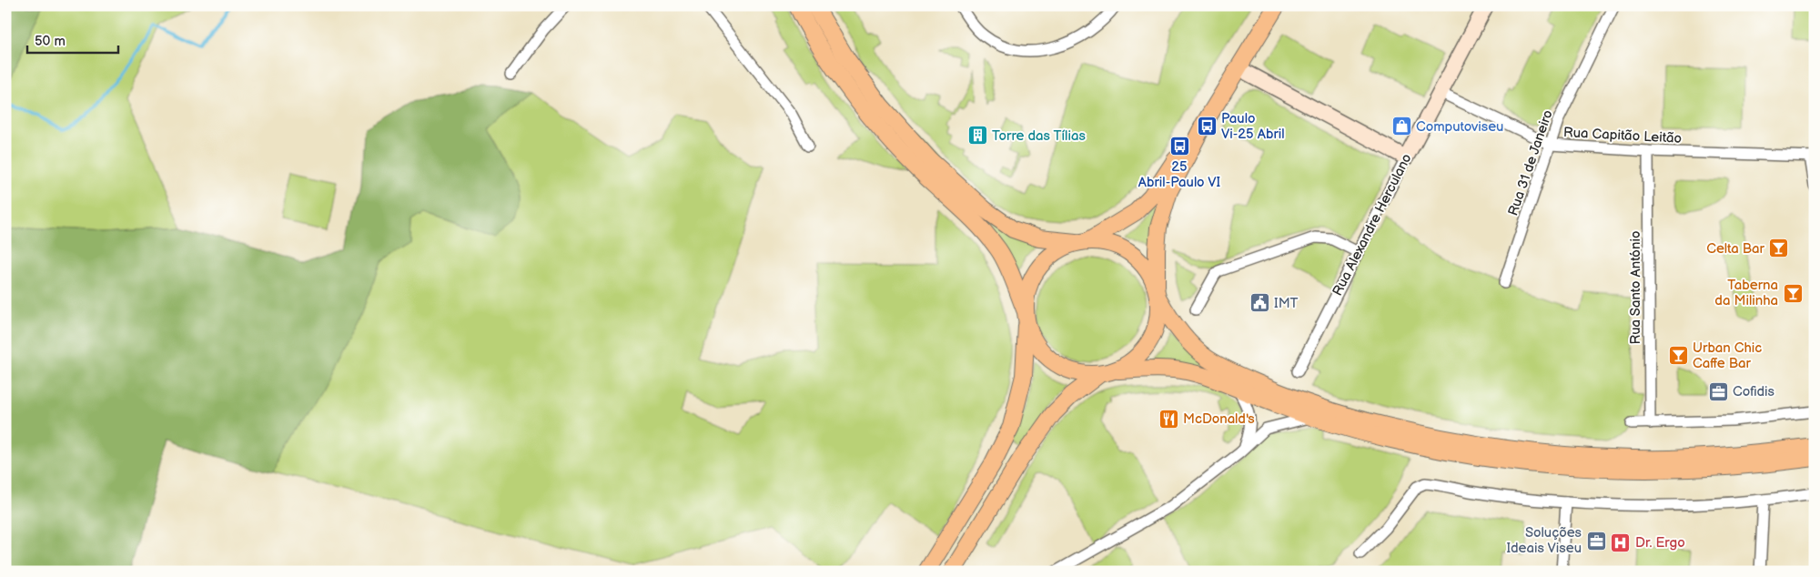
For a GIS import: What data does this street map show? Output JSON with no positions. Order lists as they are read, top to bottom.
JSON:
{
  "streets": {
    "street": [
      "Rua Capitão Leitão",
      "Rua 31 de Janeiro",
      "Rua Alexandre Herculano",
      "Rua Santo António"
    ]
  },
  "crossings": [
    ["Rua Capitão Leitão", "Rua 31 de Janeiro"],
    ["Rua Capitão Leitão", "Rua Alexandre Herculano"],
    ["Rua Capitão Leitão", "Rua Santo António"]
  ],
  "places": {
    "bus stop": ["Paulo Vi-25 Abril", "25 Abril-Paulo VI"],
    "shop": ["Computoviseu"],
    "building": ["Torre das Tílias"],
    "bar": ["Celta Bar", "Taberna da Milinha", "Urban Chic Caffe Bar"],
    "public building": ["IMT"],
    "office": ["Cofidis", "Soluções Ideais Viseu"],
    "restaurant": ["McDonald's"],
    "hospital": ["Dr. Ergo"]
  },
  "scale_bar": "50 m"
}
